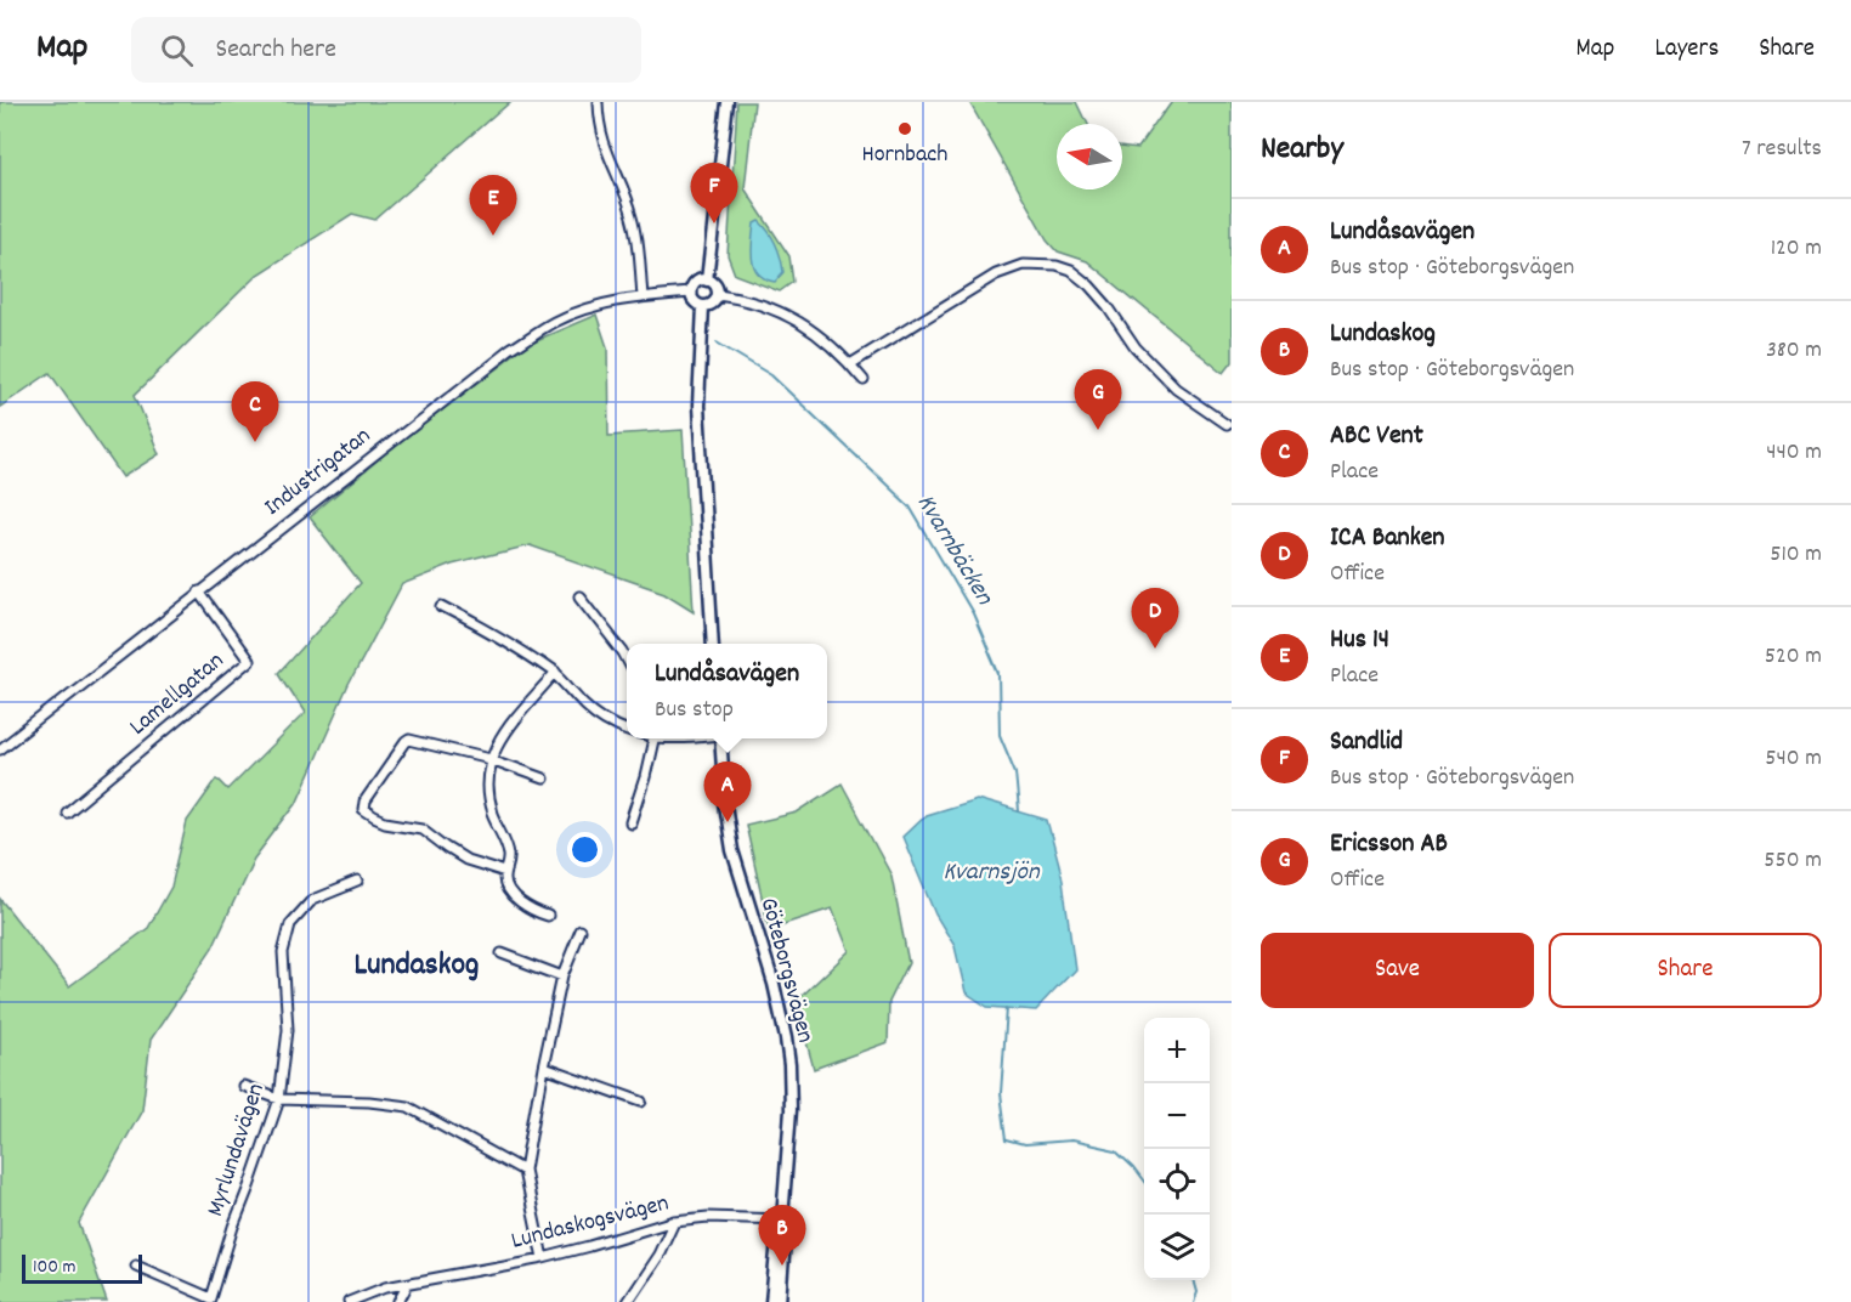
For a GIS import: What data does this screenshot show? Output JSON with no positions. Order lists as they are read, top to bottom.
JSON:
{
  "streets": {
    "street": [
      "Industrigatan",
      "Lamellgatan",
      "Göteborgsvägen",
      "Myrlundavägen",
      "Lundaskogsvägen"
    ]
  },
  "crossings": [
    ["Industrigatan", "Lamellgatan"],
    ["Göteborgsvägen", "Lundaskogsvägen"]
  ],
  "districts": ["Lundaskog"],
  "water": ["Kvarnbäcken", "Kvarnsjön"],
  "places": ["Hornbach"],
  "scale_bar": "100 m",
  "north": "left",
  "page": {
    "header": "Map",
    "search": "Search here",
    "nav": ["Map", "Layers", "Share"],
    "heading": ["Nearby", "7 results"],
    "pins": [
      "F",
      "E",
      "G",
      "C",
      "D",
      "A",
      "B"
    ],
    "list": [
      {
        "mark": "A",
        "name": "Lundåsavägen",
        "note": "Bus stop · Göteborgsvägen",
        "value": "120 m"
      },
      {
        "mark": "B",
        "name": "Lundaskog",
        "note": "Bus stop · Göteborgsvägen",
        "value": "380 m"
      },
      {
        "mark": "C",
        "name": "ABC Vent",
        "note": "Place",
        "value": "440 m"
      },
      {
        "mark": "D",
        "name": "ICA Banken",
        "note": "Office",
        "value": "510 m"
      },
      {
        "mark": "E",
        "name": "Hus 14",
        "note": "Place",
        "value": "520 m"
      },
      {
        "mark": "F",
        "name": "Sandlid",
        "note": "Bus stop · Göteborgsvägen",
        "value": "540 m"
      },
      {
        "mark": "G",
        "name": "Ericsson AB",
        "note": "Office",
        "value": "550 m"
      }
    ],
    "popup": ["Lundåsavägen", "Bus stop"],
    "buttons": ["Save", "Share"],
    "map_buttons": ["+", "−"],
    "scale": "100 m"
  }
}
